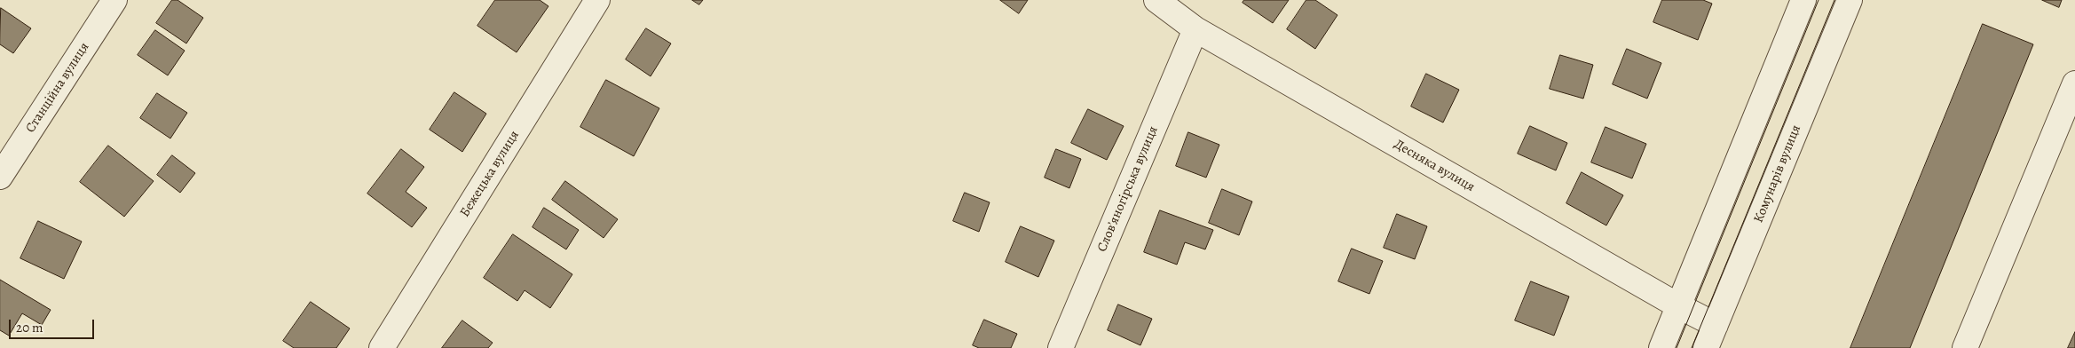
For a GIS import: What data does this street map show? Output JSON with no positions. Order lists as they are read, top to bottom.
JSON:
{
  "streets": {
    "street": [
      "Станційна вулиця",
      "Десняка вулиця",
      "Бежецька вулиця",
      "Комунарів вулиця",
      "Слов’яногірська вулиця"
    ]
  },
  "crossings": [
    ["Десняка вулиця", "Комунарів вулиця"],
    ["Десняка вулиця", "Слов’яногірська вулиця"]
  ],
  "scale_bar": "20 m"
}
